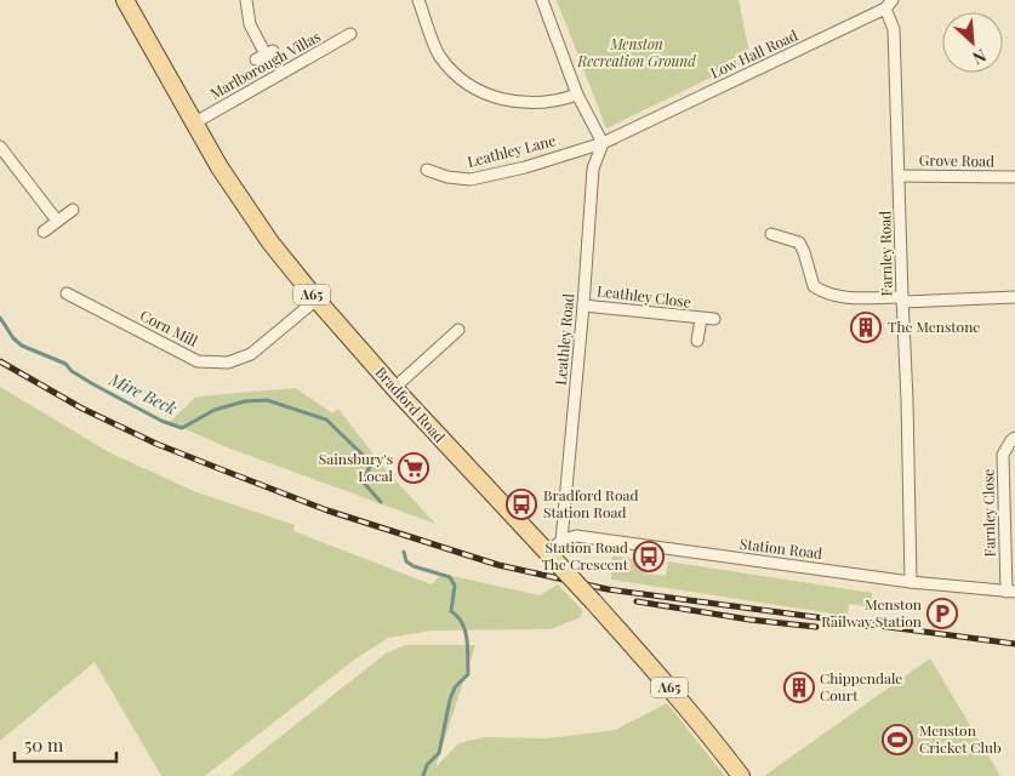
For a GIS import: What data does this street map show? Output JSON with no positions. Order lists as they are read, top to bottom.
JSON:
{
  "streets": {
    "main road": ["A65", "Bradford Road"],
    "street": [
      "Low Hall Road",
      "Marlborough Villas",
      "Leathley Lane",
      "Grove Road",
      "Farnley Road",
      "Leathley Close",
      "Corn Mill",
      "Leathley Road",
      "Farnley Close",
      "Station Road"
    ]
  },
  "crossings": [
    ["Low Hall Road", "Leathley Lane"],
    ["Low Hall Road", "Farnley Road"],
    ["Low Hall Road", "Leathley Road"],
    ["Marlborough Villas", "Bradford Road"],
    ["Leathley Lane", "Leathley Road"],
    ["Grove Road", "Farnley Road"],
    ["Farnley Road", "Station Road"],
    ["Leathley Close", "Leathley Road"],
    ["Corn Mill", "Bradford Road"],
    ["Leathley Road", "Station Road"],
    ["Farnley Close", "Station Road"]
  ],
  "water": ["Mire Beck"],
  "parks": ["Menston Recreation Ground"],
  "places": {
    "building": ["The Menstone", "Chippendale Court"],
    "supermarket": ["Sainsbury's Local"],
    "bus stop": ["Bradford Road Station Road", "Station Road The Crescent"],
    "parking": ["Menston Railway Station"],
    "sports": ["Menston Cricket Club"]
  },
  "scale_bar": "50 m",
  "north": "bottom right"
}
